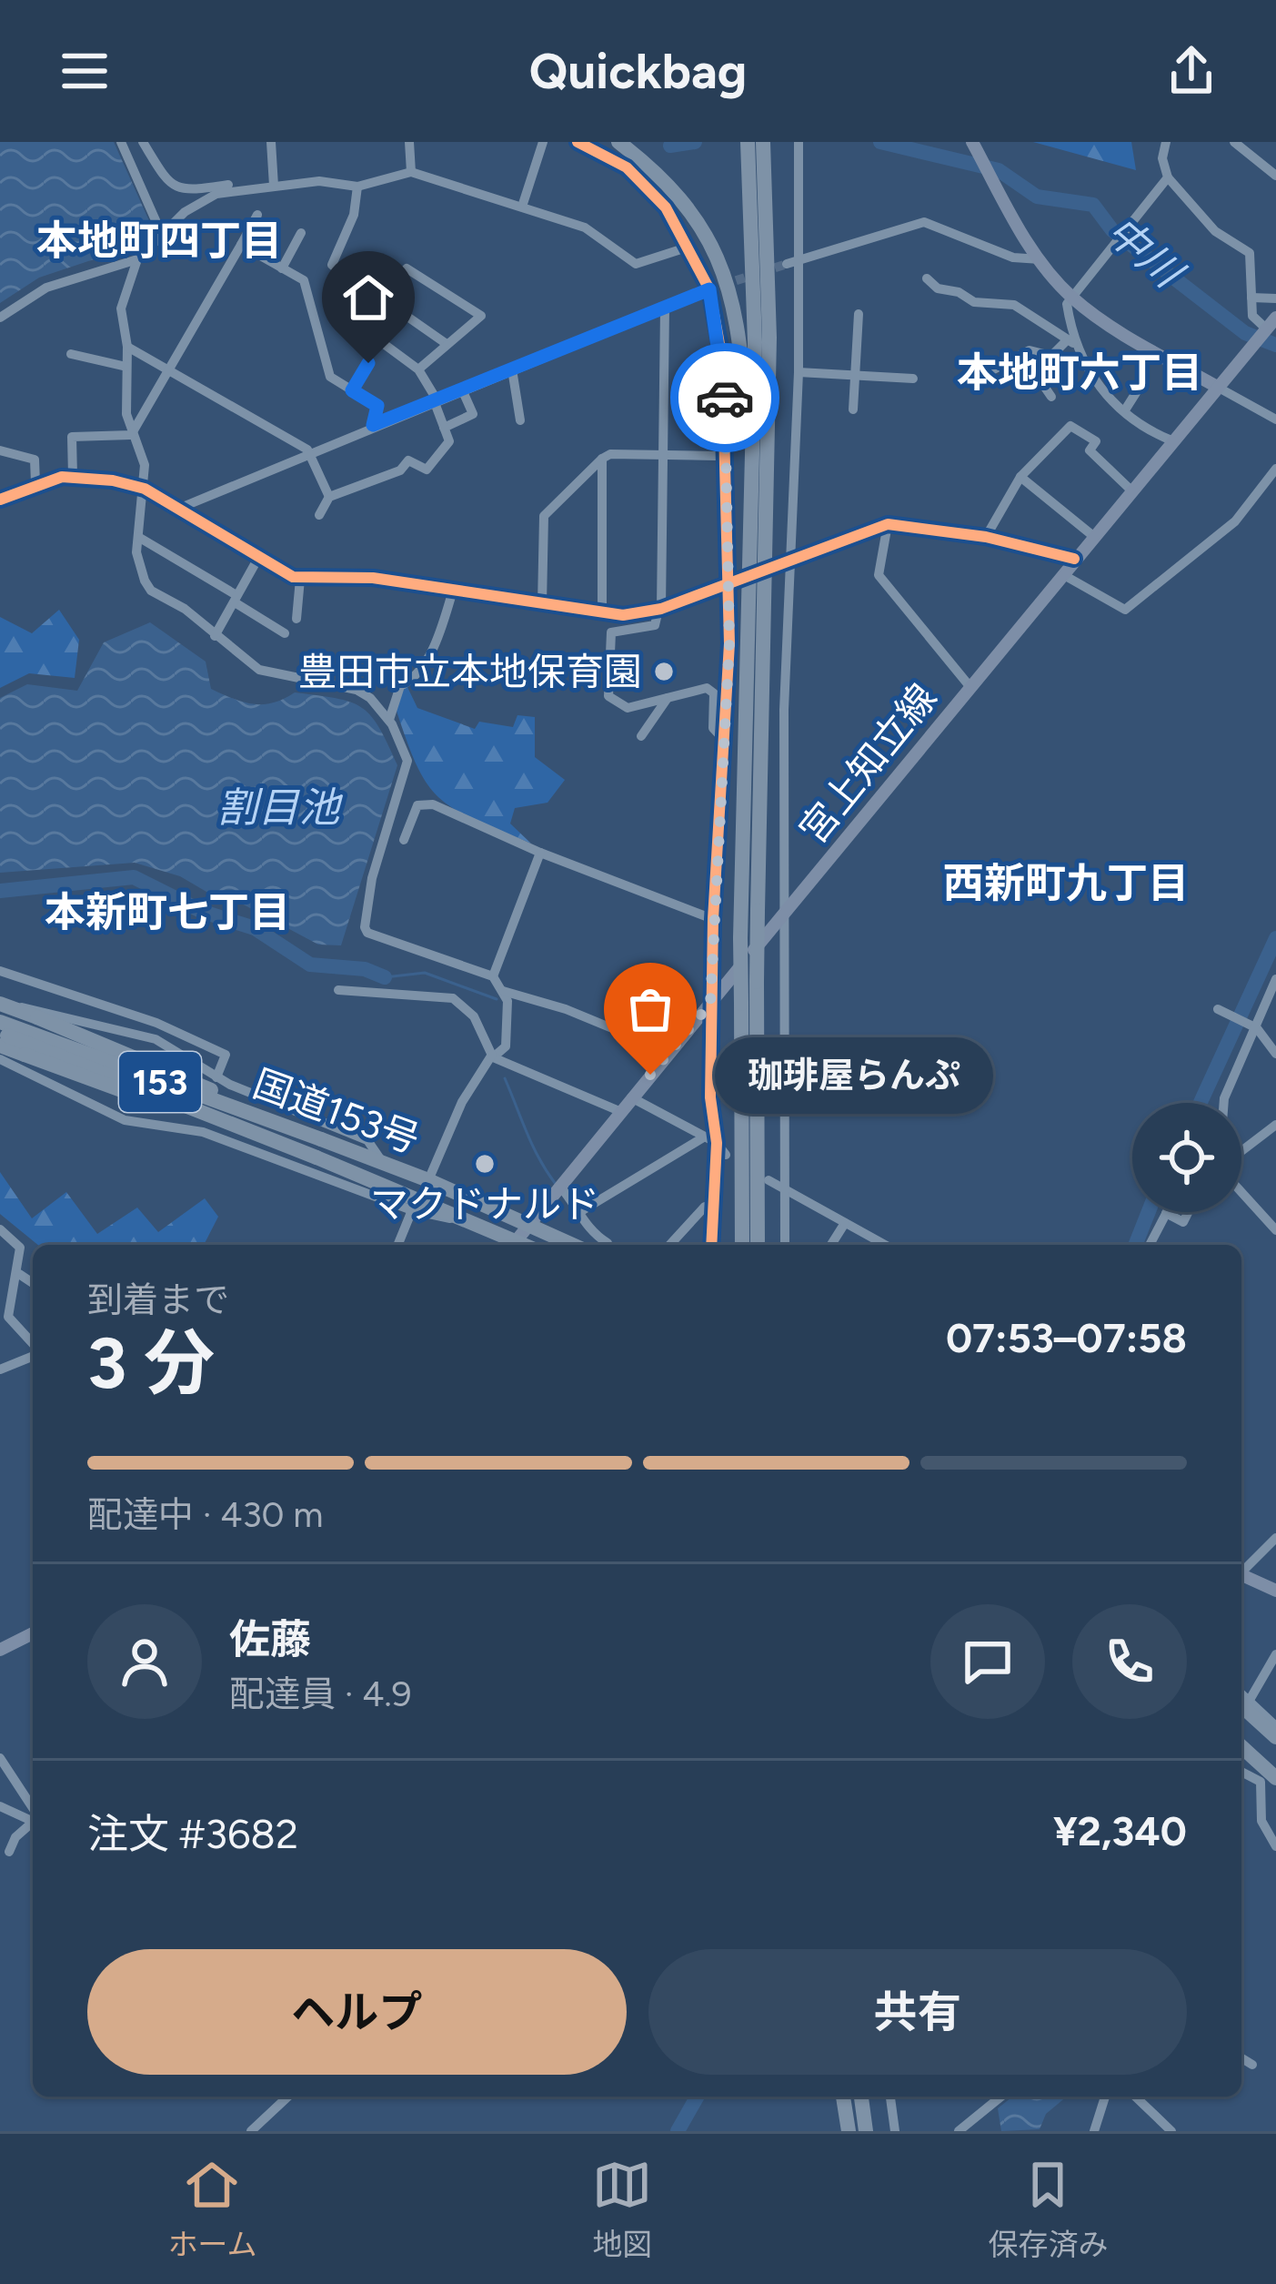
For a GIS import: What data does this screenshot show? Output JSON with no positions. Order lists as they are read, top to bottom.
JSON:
{
  "streets": {
    "highway": ["153", "国道153号"],
    "main road": ["宮上知立線"]
  },
  "crossings": [
    ["宮上知立線", "国道153号"],
    ["153", "国道153号"]
  ],
  "districts": [
    "本地町四丁目",
    "本地町六丁目",
    "西新町九丁目",
    "本新町七丁目"
  ],
  "water": ["中川", "割目池"],
  "places": ["豊田市立本地保育園", "珈琲屋らんぷ", "マクドナルド"],
  "page": {
    "header": "Quickbag",
    "bubble": "珈琲屋らんぷ",
    "heading": ["3 分", "到着まで", "07:53–07:58"],
    "panel": [
      "佐藤",
      "配達員 · 4.9",
      "注文 #3682",
      "¥2,340"
    ],
    "bar": "配達中 · 430 m",
    "buttons": ["ヘルプ", "共有"],
    "tabs": ["ホーム", "地図", "保存済み"]
  }
}
